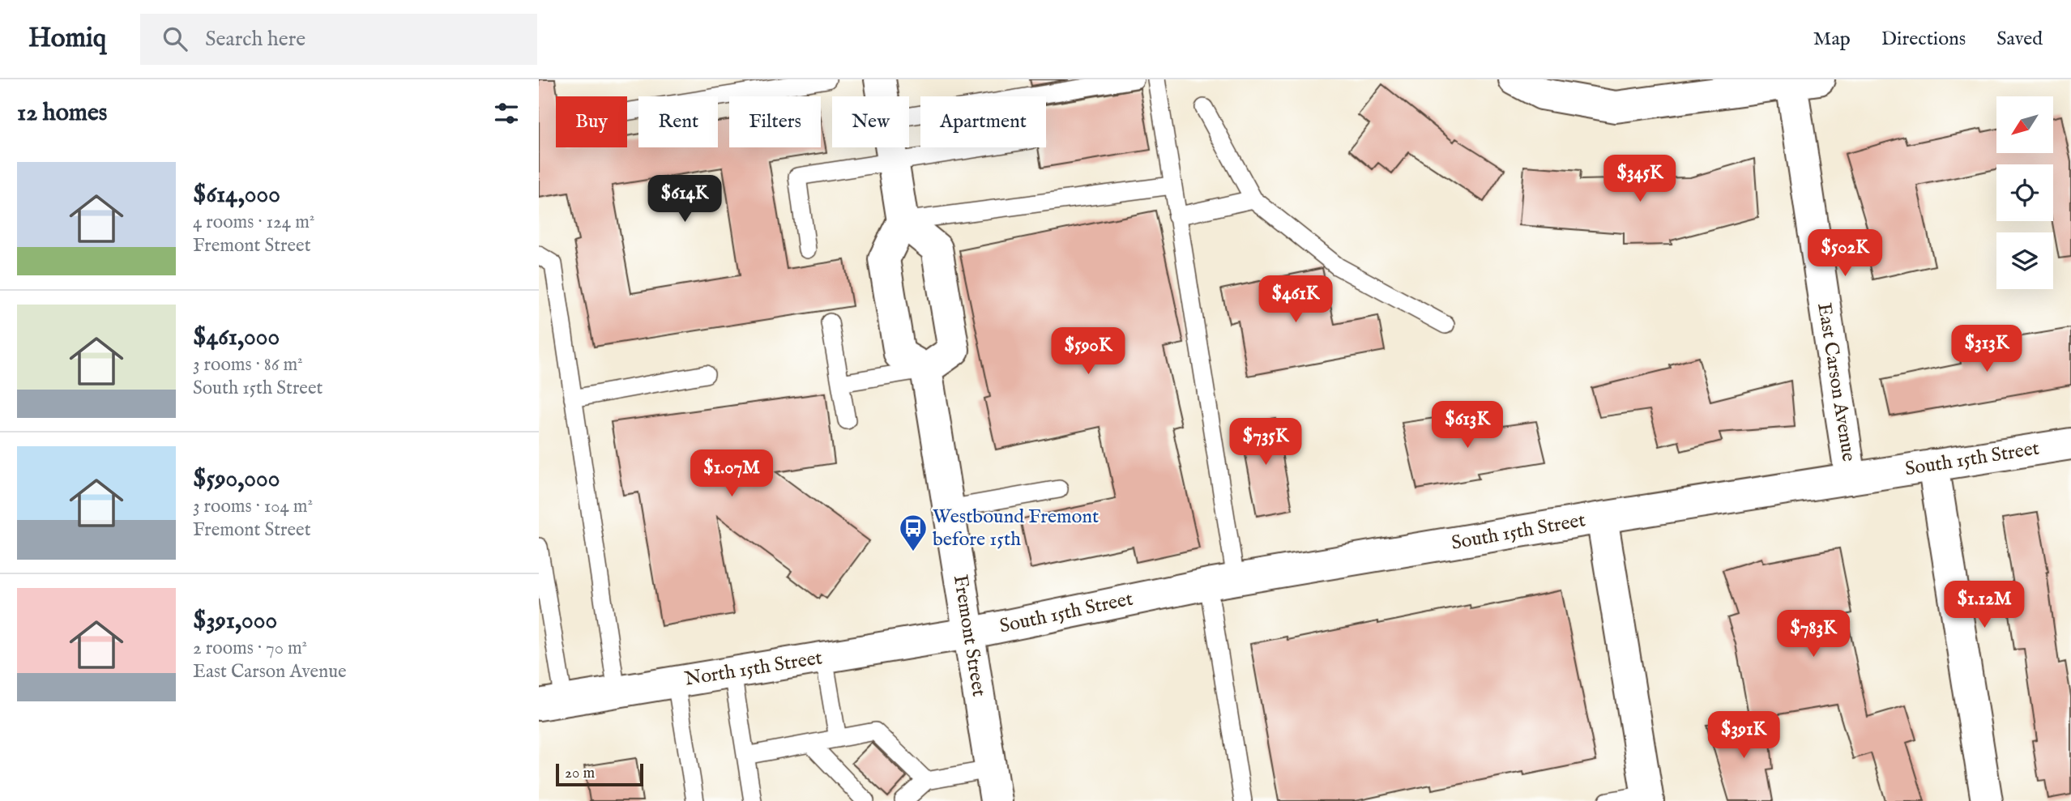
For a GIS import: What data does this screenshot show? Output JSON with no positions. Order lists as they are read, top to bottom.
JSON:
{
  "streets": {
    "street": [
      "East Carson Avenue",
      "South 15th Street",
      "Fremont Street",
      "North 15th Street"
    ]
  },
  "crossings": [
    ["East Carson Avenue", "South 15th Street"],
    ["South 15th Street", "Fremont Street"],
    ["South 15th Street", "North 15th Street"],
    ["Fremont Street", "North 15th Street"]
  ],
  "places": {
    "bus stop": ["Westbound Fremont before 15th"]
  },
  "scale_bar": "20 m",
  "north": "bottom left",
  "page": {
    "header": "Homiq",
    "search": "Search here",
    "nav": ["Map", "Directions", "Saved"],
    "heading": "12 homes",
    "chip": [
      "Buy",
      "Rent",
      "Filters",
      "New",
      "Apartment"
    ],
    "list": [
      {
        "name": "$614,000",
        "note": "4 rooms · 124 m² · Fremont Street"
      },
      {
        "name": "$461,000",
        "note": "3 rooms · 86 m² · South 15th Street"
      },
      {
        "name": "$590,000",
        "note": "3 rooms · 104 m² · Fremont Street"
      },
      {
        "name": "$391,000",
        "note": "2 rooms · 70 m² · East Carson Avenue"
      }
    ],
    "price": [
      "$345K",
      "$614K",
      "$502K",
      "$461K",
      "$313K",
      "$590K",
      "$613K",
      "$735K",
      "$1.07M",
      "$1.12M",
      "$783K",
      "$391K"
    ],
    "scale": "20 m"
  }
}
